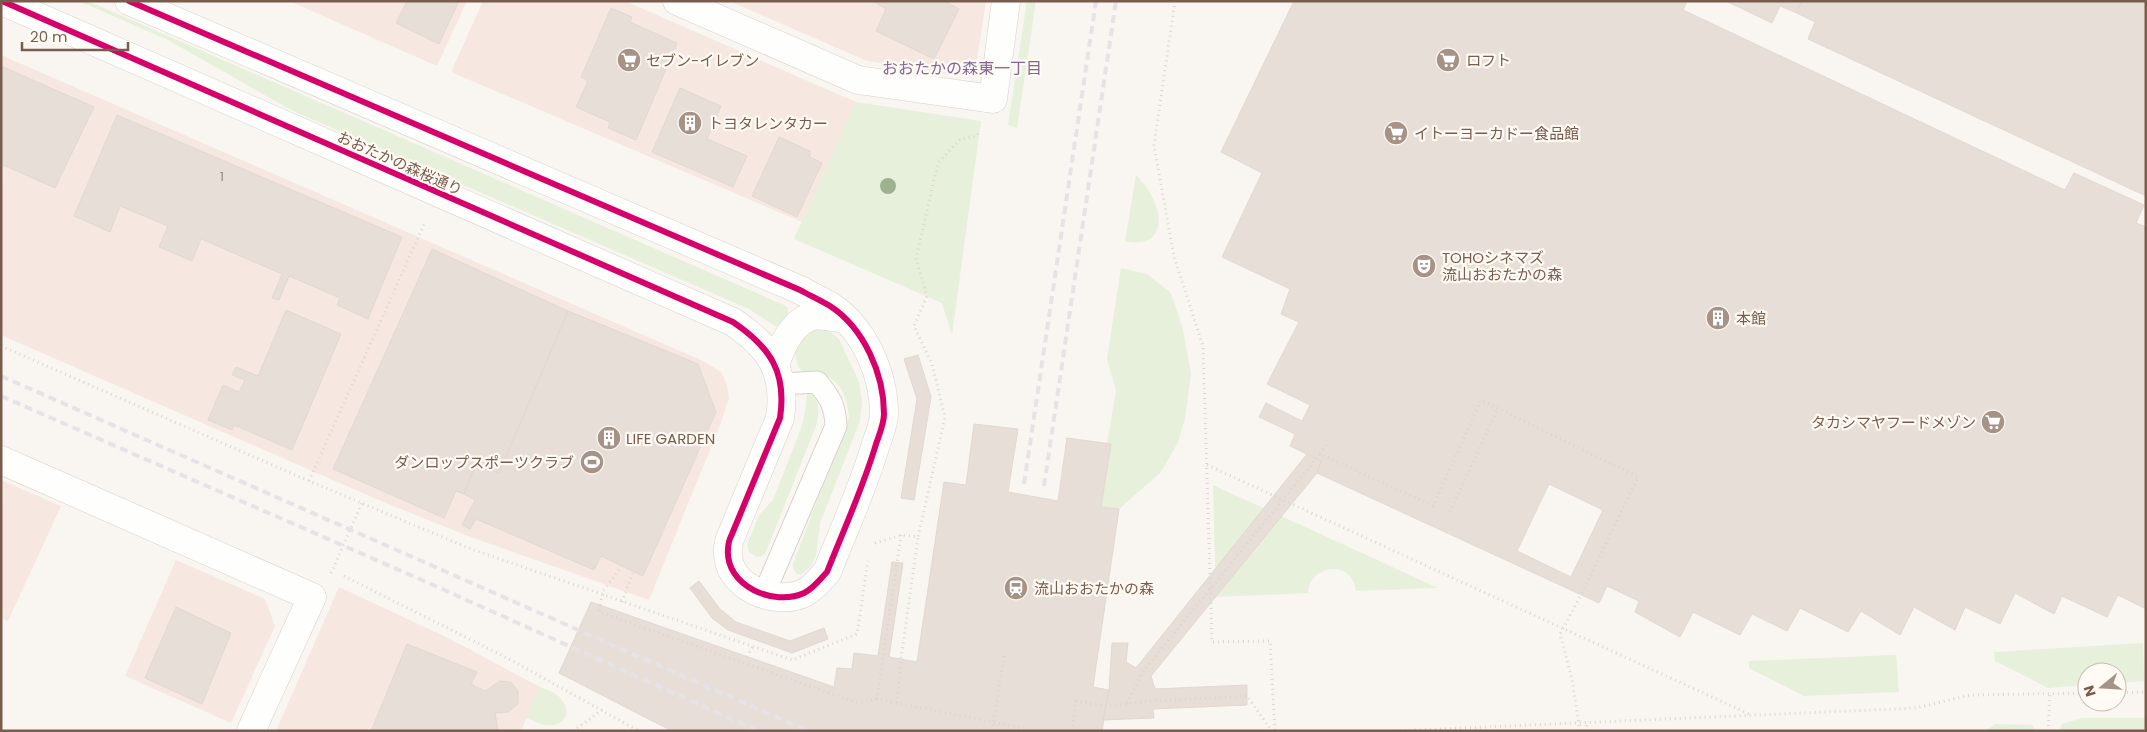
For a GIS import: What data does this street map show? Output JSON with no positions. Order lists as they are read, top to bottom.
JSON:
{
  "streets": {
    "street": ["おおたかの森桜通り"]
  },
  "districts": ["おおたかの森東一丁目"],
  "places": {
    "supermarket": [
      "セブン-イレブン",
      "ロフト",
      "イトーヨーカドー食品館",
      "タカシマヤフードメゾン"
    ],
    "building": ["トヨタレンタカー", "本館", "LIFE GARDEN"],
    "theatre": ["TOHOシネマズ 流山おおたかの森"],
    "sports": ["ダンロップスポーツクラブ"],
    "station": ["流山おおたかの森"]
  },
  "house_numbers": ["1"],
  "scale_bar": "20 m",
  "north": "left"
}
